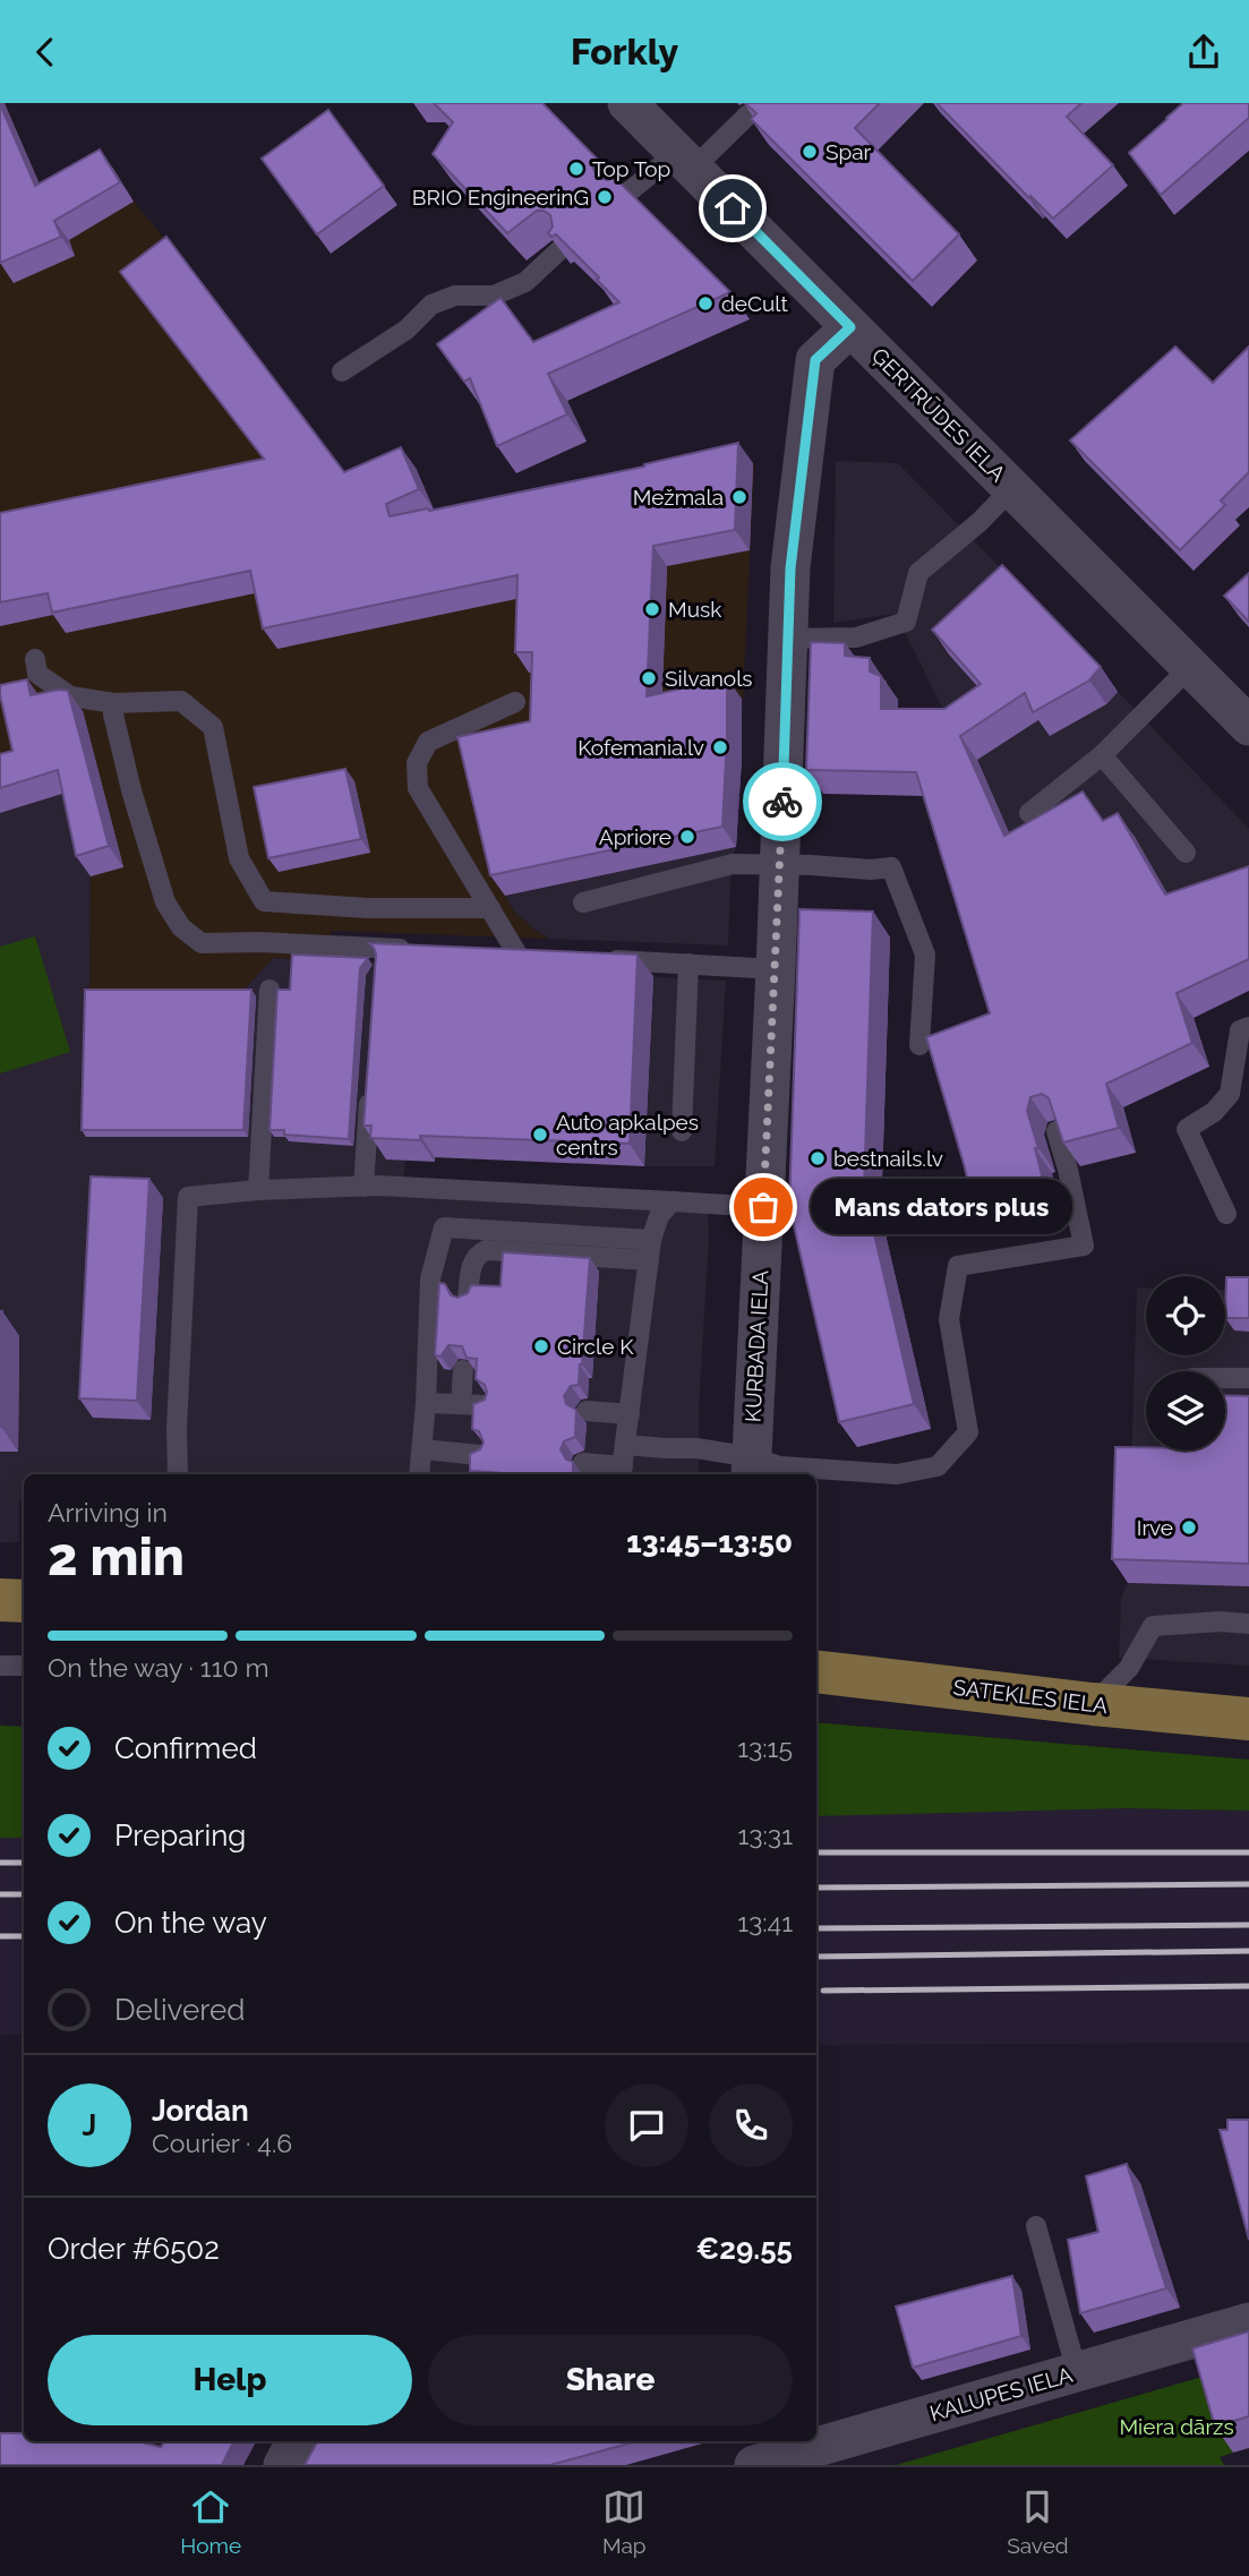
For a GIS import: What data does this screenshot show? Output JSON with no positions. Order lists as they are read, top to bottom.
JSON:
{
  "streets": {
    "main road": ["SATEKLES IELA"],
    "street": ["ĢERTRŪDES IELA", "KURBADA IELA", "KALUPES IELA"]
  },
  "crossings": [
    ["ĢERTRŪDES IELA", "KURBADA IELA"]
  ],
  "parks": ["Miera dārzs"],
  "places": [
    "Spar",
    "Top Top",
    "BRIO EngineerinG",
    "deCult",
    "Mežmala",
    "Musk",
    "Silvanols",
    "Kofemania.lv",
    "Apriore",
    "Auto apkalpes centrs",
    "bestnails.lv",
    "Mans dators plus",
    "Circle K",
    "Irve"
  ],
  "page": {
    "header": "Forkly",
    "bubble": "Mans dators plus",
    "heading": ["2 min", "Arriving in", "13:45–13:50"],
    "panel": [
      "Jordan",
      "Courier · 4.6",
      "Order #6502",
      "€29.55"
    ],
    "bar": "On the way · 110 m",
    "list": [
      ["Confirmed", "13:15"],
      ["Preparing", "13:31"],
      ["On the way", "13:41"],
      "Delivered"
    ],
    "round": "J",
    "buttons": ["Help", "Share"],
    "tabs": ["Home", "Map", "Saved"]
  }
}
